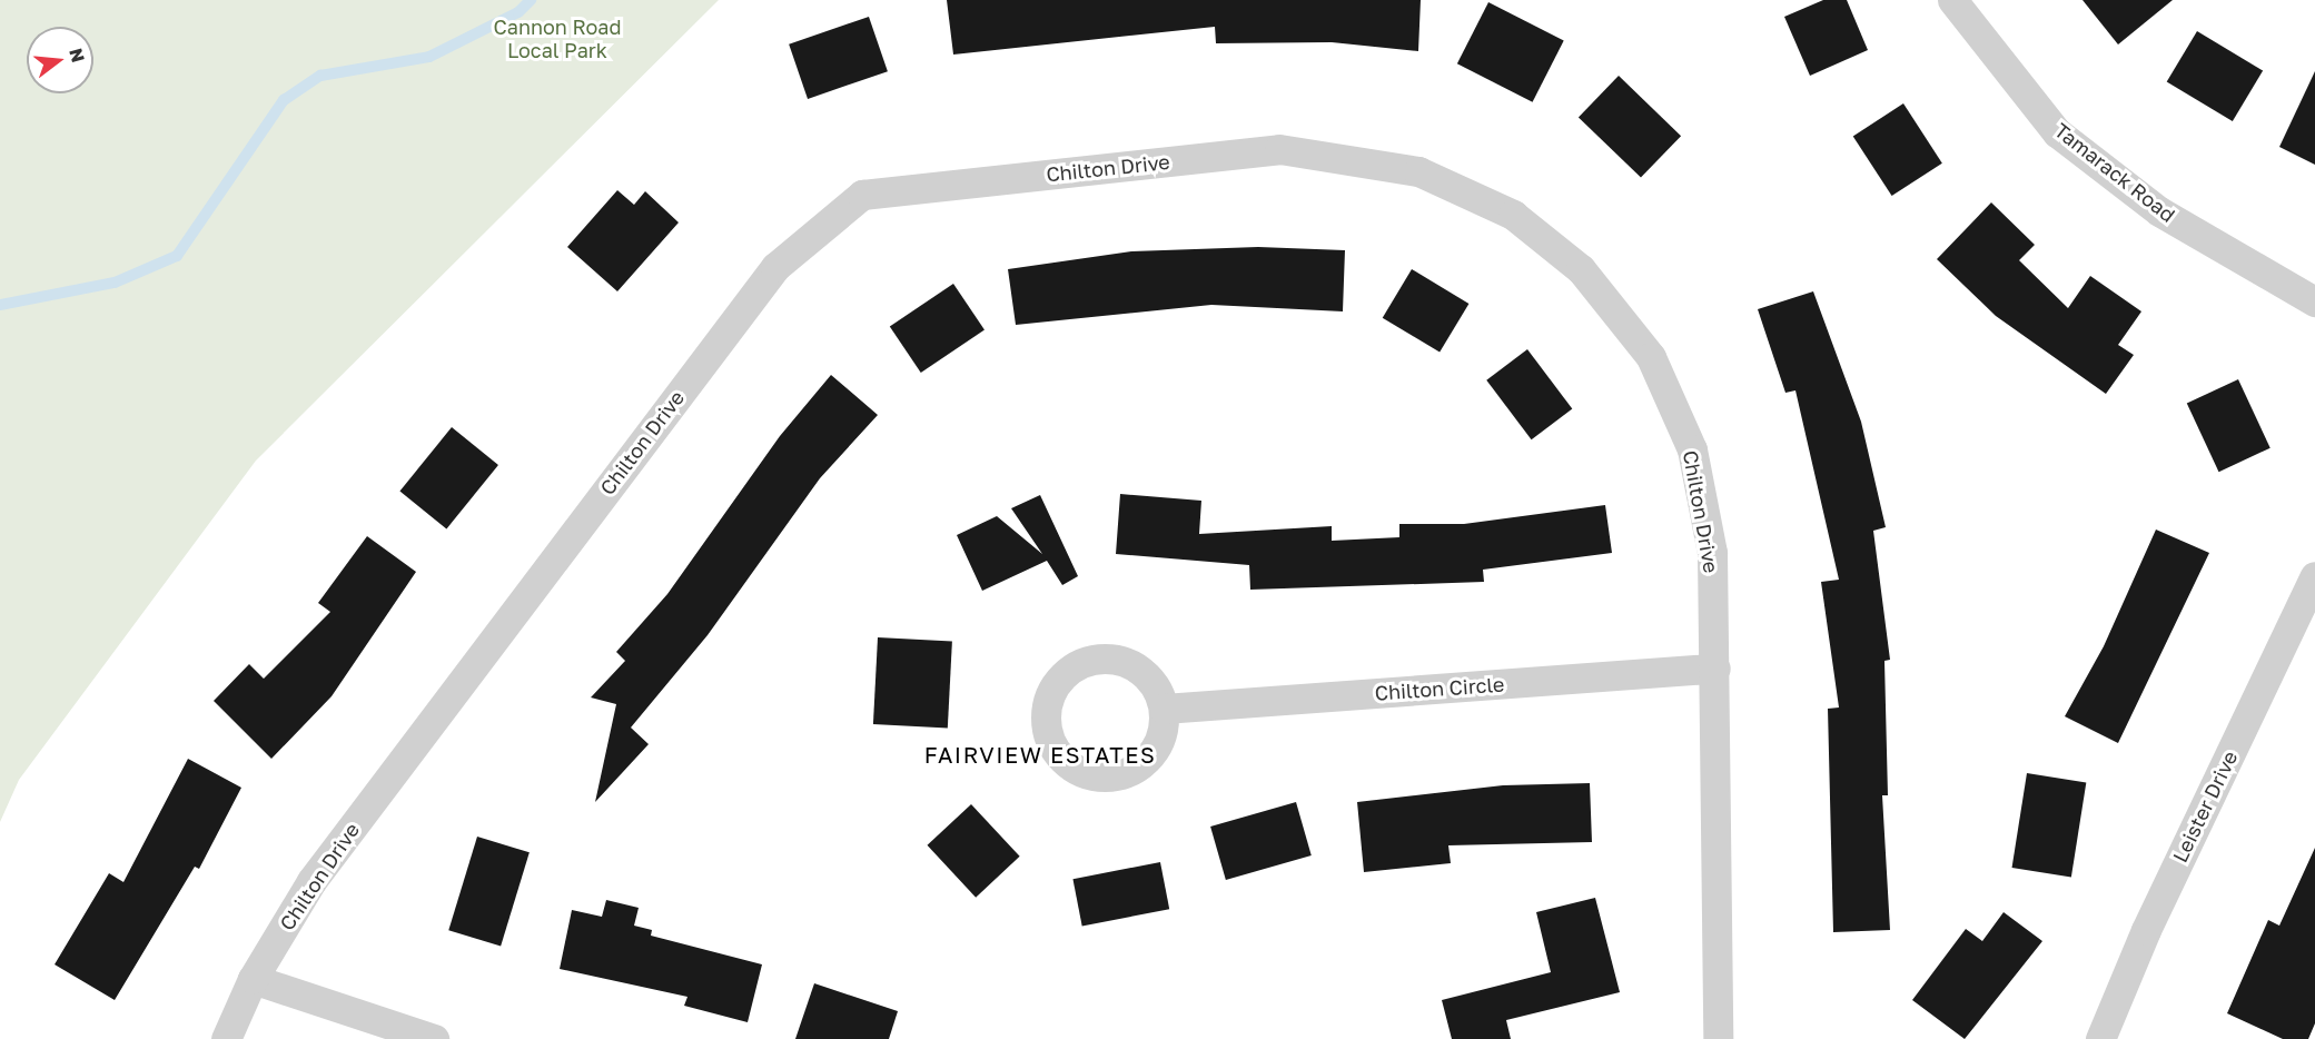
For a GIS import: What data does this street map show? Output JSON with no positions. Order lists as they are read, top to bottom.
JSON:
{
  "streets": {
    "street": [
      "Chilton Drive",
      "Tamarack Road",
      "Chilton Circle",
      "Leister Drive"
    ]
  },
  "crossings": [
    ["Chilton Drive", "Chilton Circle"]
  ],
  "districts": ["FAIRVIEW ESTATES"],
  "parks": ["Cannon Road Local Park"],
  "north": "right"
}
